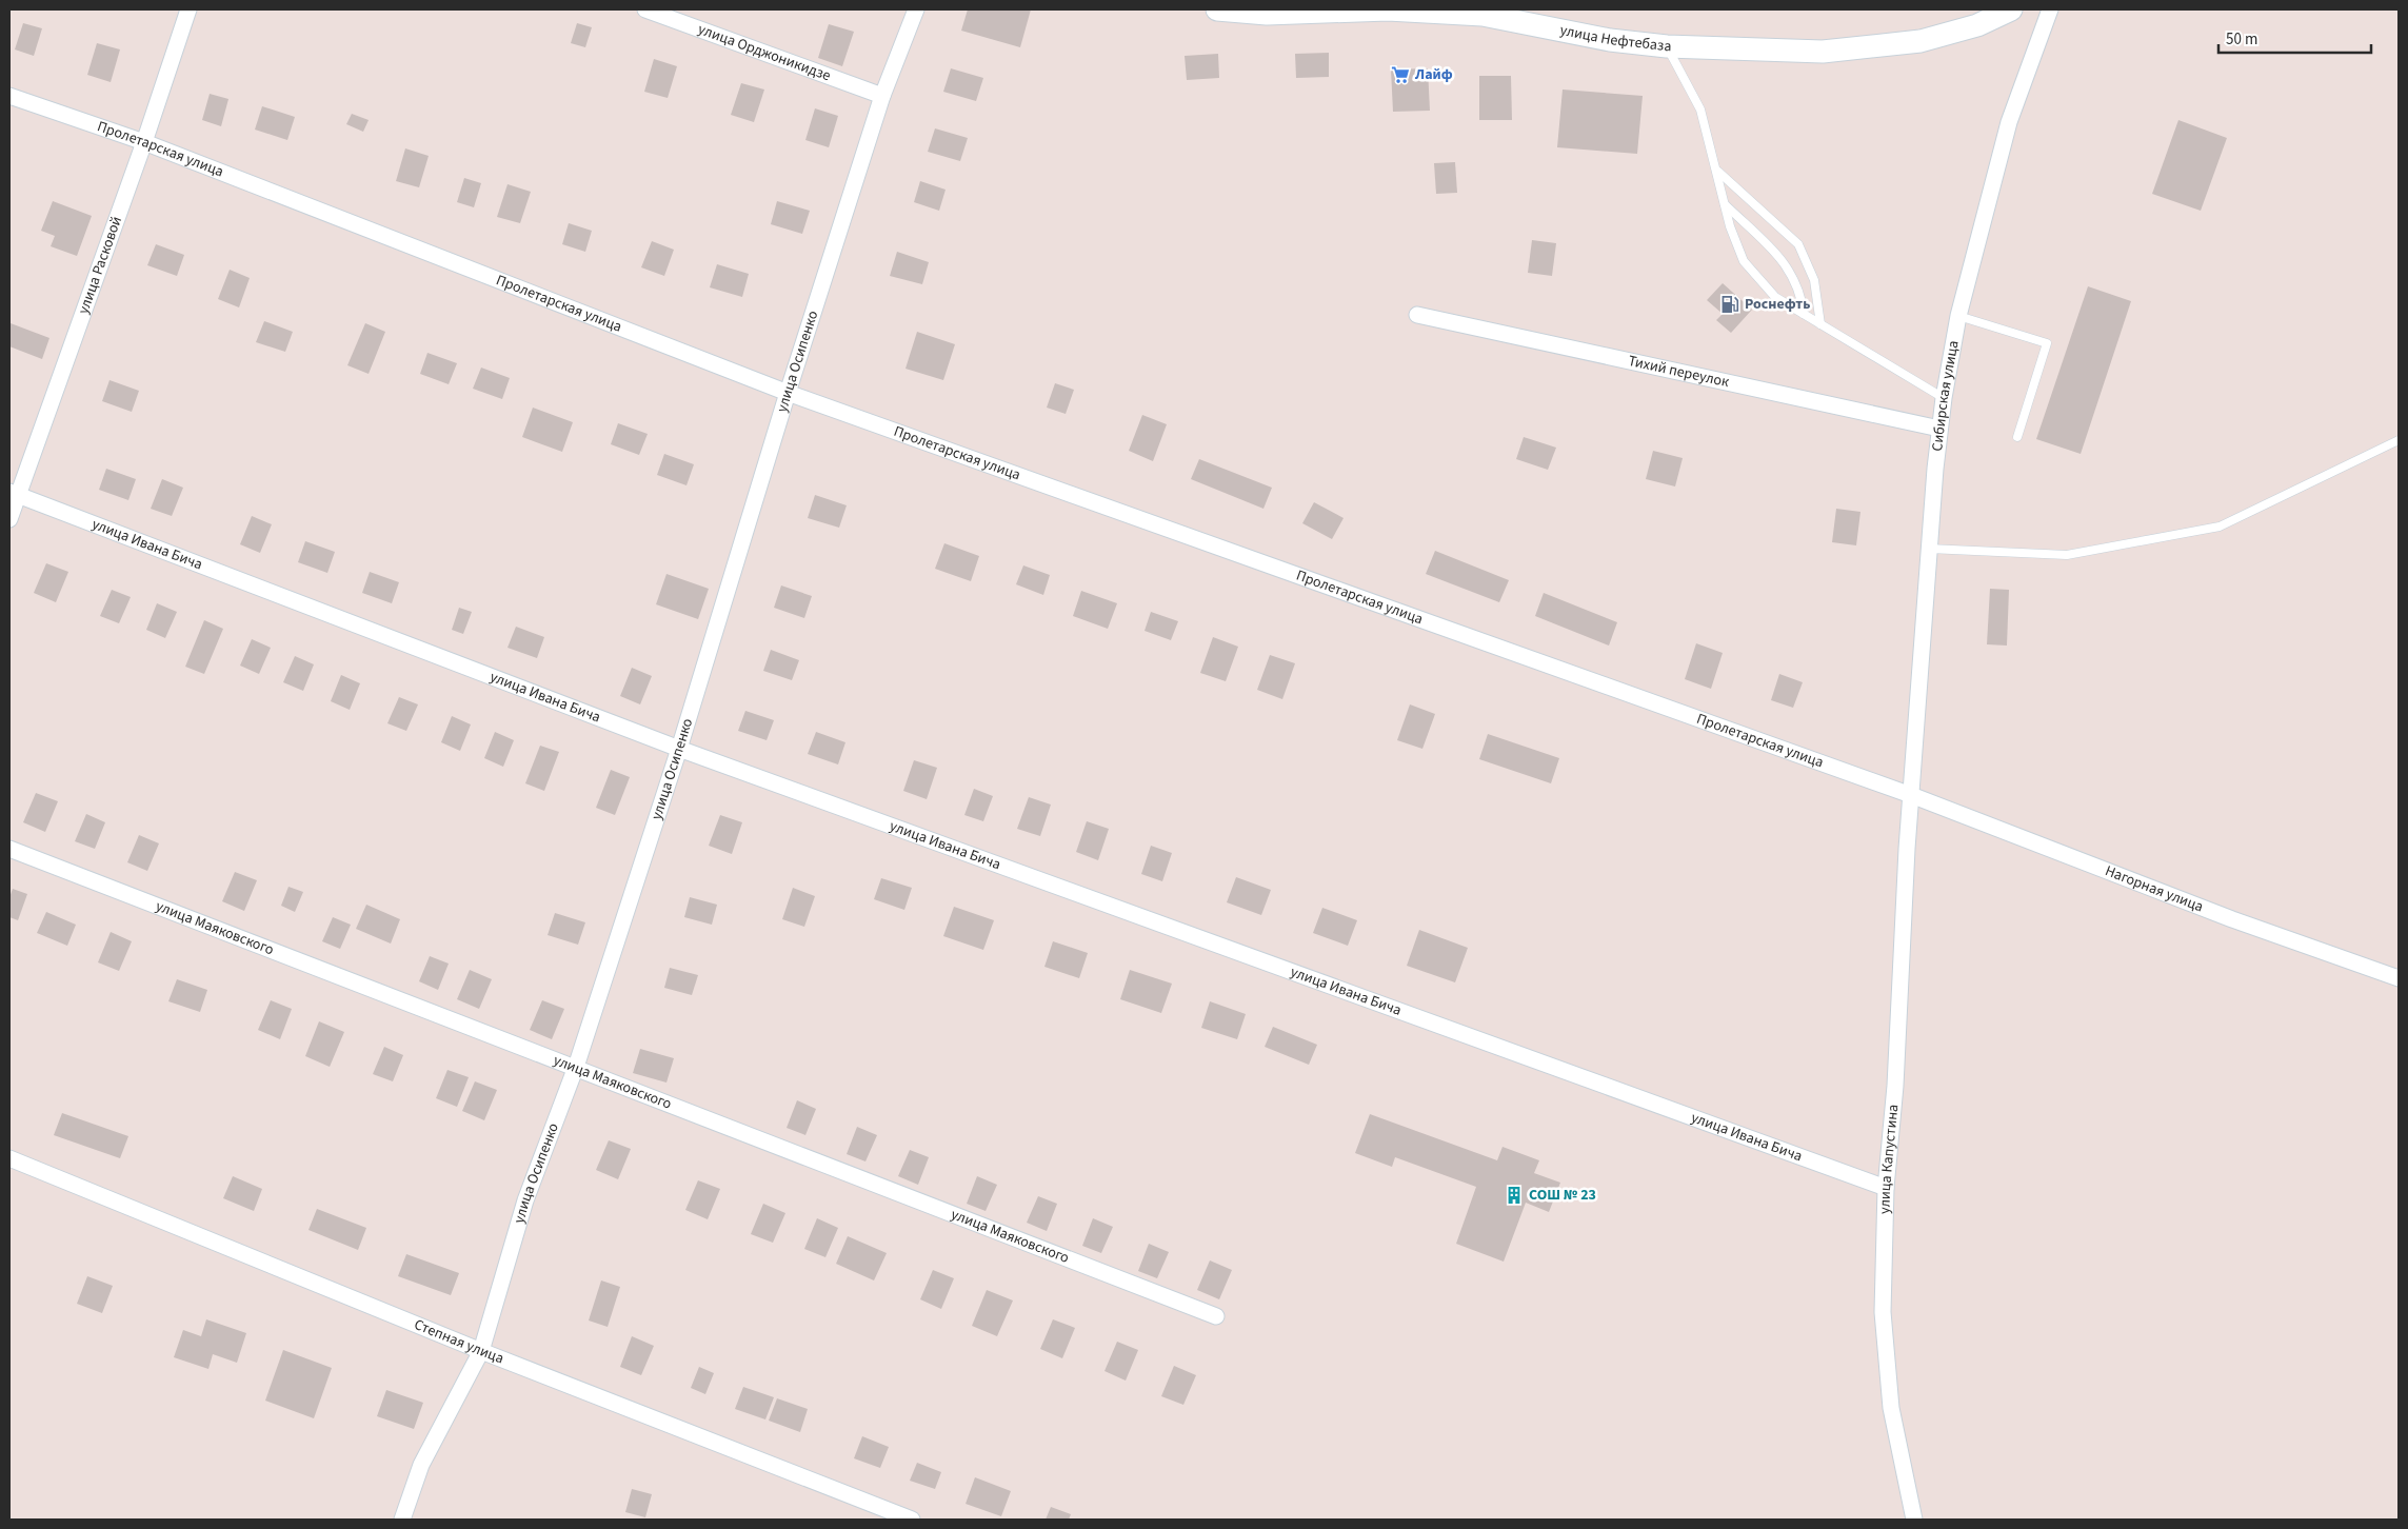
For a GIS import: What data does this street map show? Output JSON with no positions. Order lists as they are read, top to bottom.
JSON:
{
  "streets": {
    "main road": ["улица Нефтебаза"],
    "street": [
      "улица Орджоникидзе",
      "Пролетарская улица",
      "улица Расковой",
      "улица Осипенко",
      "Тихий переулок",
      "Сибирская улица",
      "улица Ивана Бича",
      "Нагорная улица",
      "улица Маяковского",
      "улица Капустина",
      "Степная улица"
    ]
  },
  "crossings": [
    ["улица Орджоникидзе", "улица Осипенко"],
    ["Пролетарская улица", "улица Расковой"],
    ["Пролетарская улица", "улица Осипенко"],
    ["Пролетарская улица", "Сибирская улица"],
    ["Пролетарская улица", "Нагорная улица"],
    ["Пролетарская улица", "улица Капустина"],
    ["улица Расковой", "улица Ивана Бича"],
    ["улица Осипенко", "улица Ивана Бича"],
    ["улица Осипенко", "улица Маяковского"],
    ["улица Осипенко", "Степная улица"],
    ["Тихий переулок", "Сибирская улица"],
    ["Сибирская улица", "Нагорная улица"],
    ["Сибирская улица", "улица Капустина"],
    ["улица Ивана Бича", "улица Капустина"],
    ["Нагорная улица", "улица Капустина"]
  ],
  "places": {
    "supermarket": ["Лайф"],
    "fuel station": ["Роснефть"],
    "building": ["СОШ № 23"]
  },
  "scale_bar": "50 m"
}
